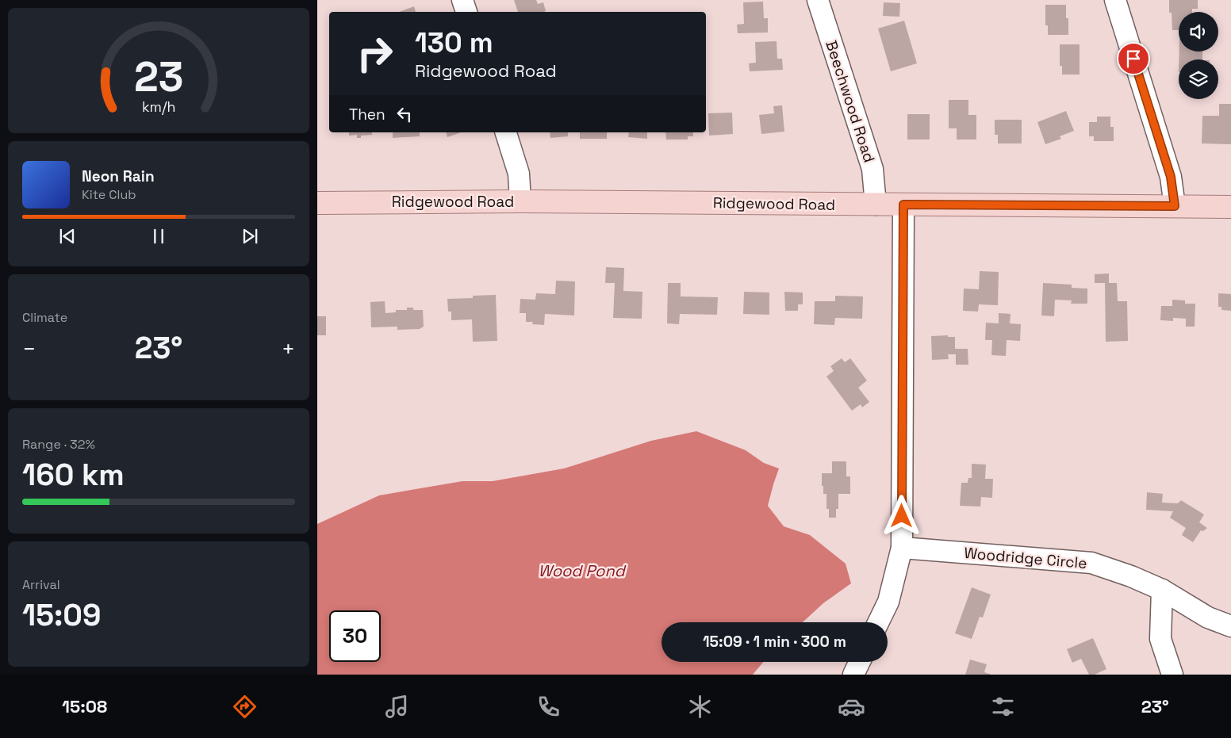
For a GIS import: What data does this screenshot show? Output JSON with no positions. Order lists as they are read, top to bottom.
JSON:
{
  "streets": {
    "main road": ["Ridgewood Road"],
    "street": ["Beechwood Road", "Woodridge Circle"]
  },
  "crossings": [
    ["Beechwood Road", "Ridgewood Road"]
  ],
  "water": ["Wood Pond"],
  "page": {
    "turn": ["130 m", "Ridgewood Road"],
    "then": "Then",
    "song": ["Neon Rain", "Kite Club"],
    "tile": [
      "Climate",
      ["Range · 32%", "160 km"],
      ["Arrival", "15:09"]
    ],
    "heat": ["−", "23°", "+"],
    "limit": "30",
    "trip": "15:09 · 1 min · 300 m",
    "tabs": ["15:08", "23°"],
    "gauge": ["23", "km/h"]
  }
}
